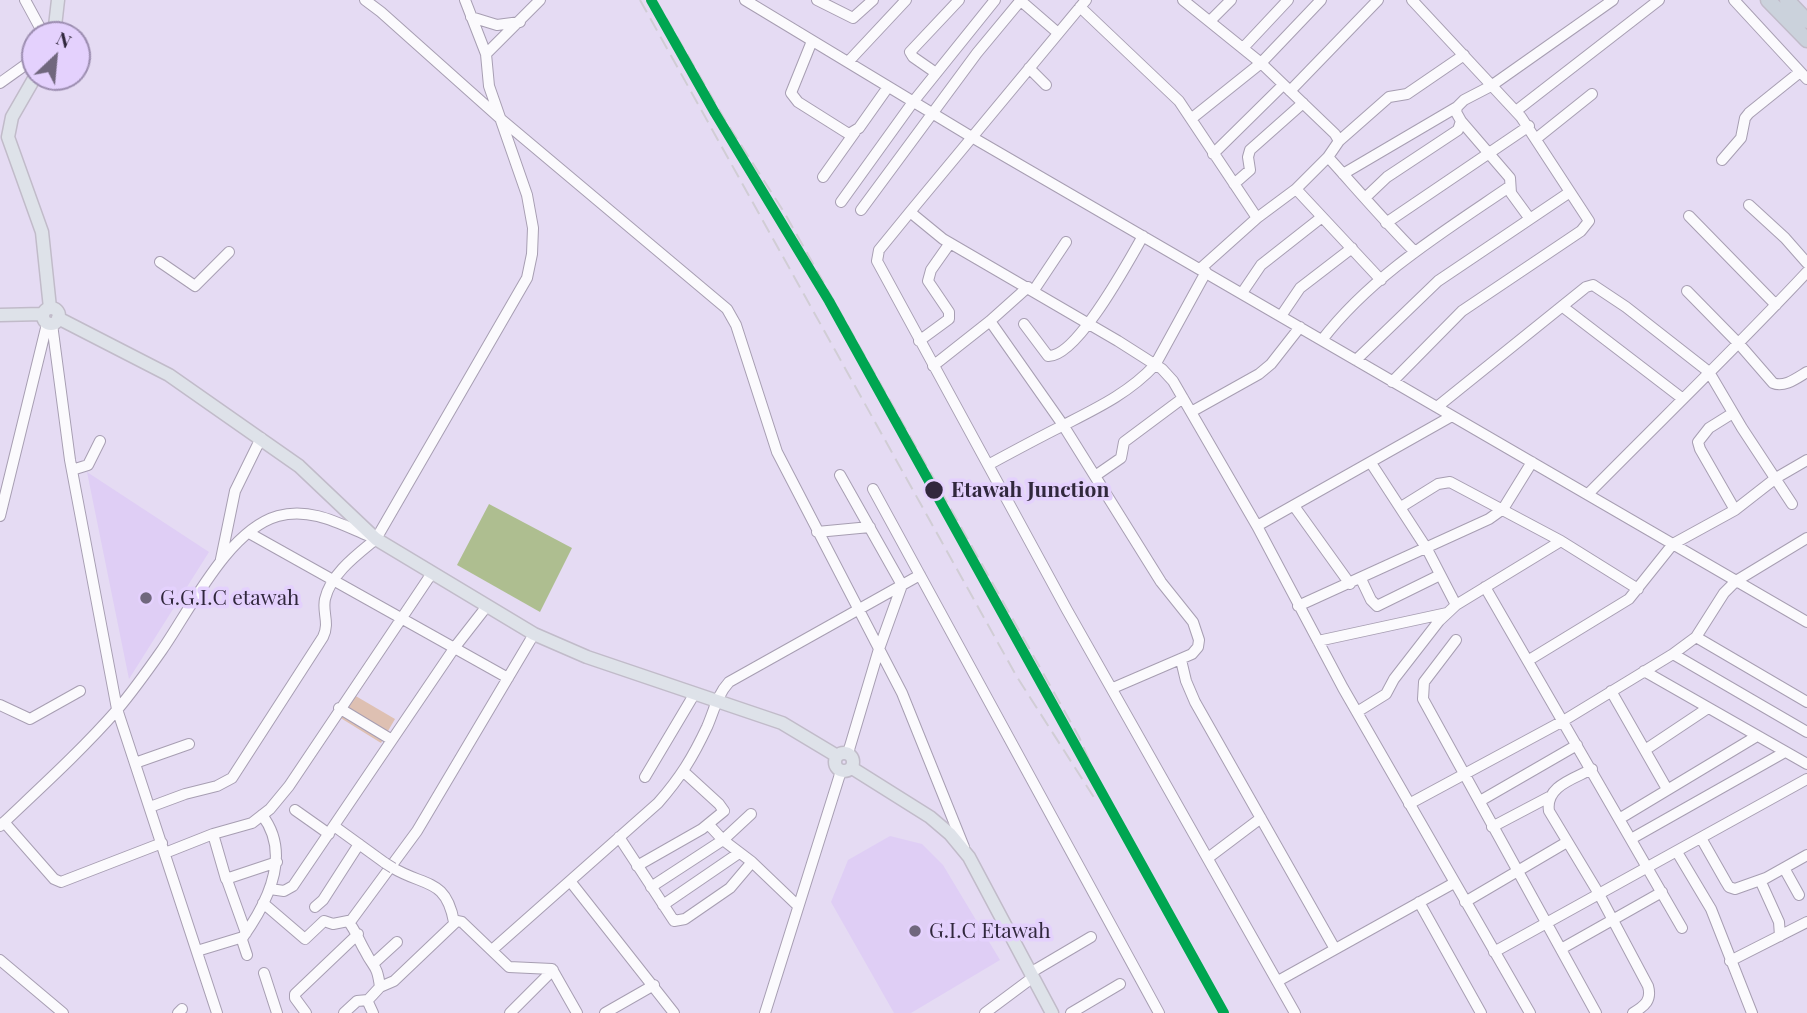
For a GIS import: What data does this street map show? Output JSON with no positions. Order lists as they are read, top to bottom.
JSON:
{
  "places": ["Etawah Junction", "G.G.I.C etawah", "G.I.C Etawah"],
  "north": "top right"
}
